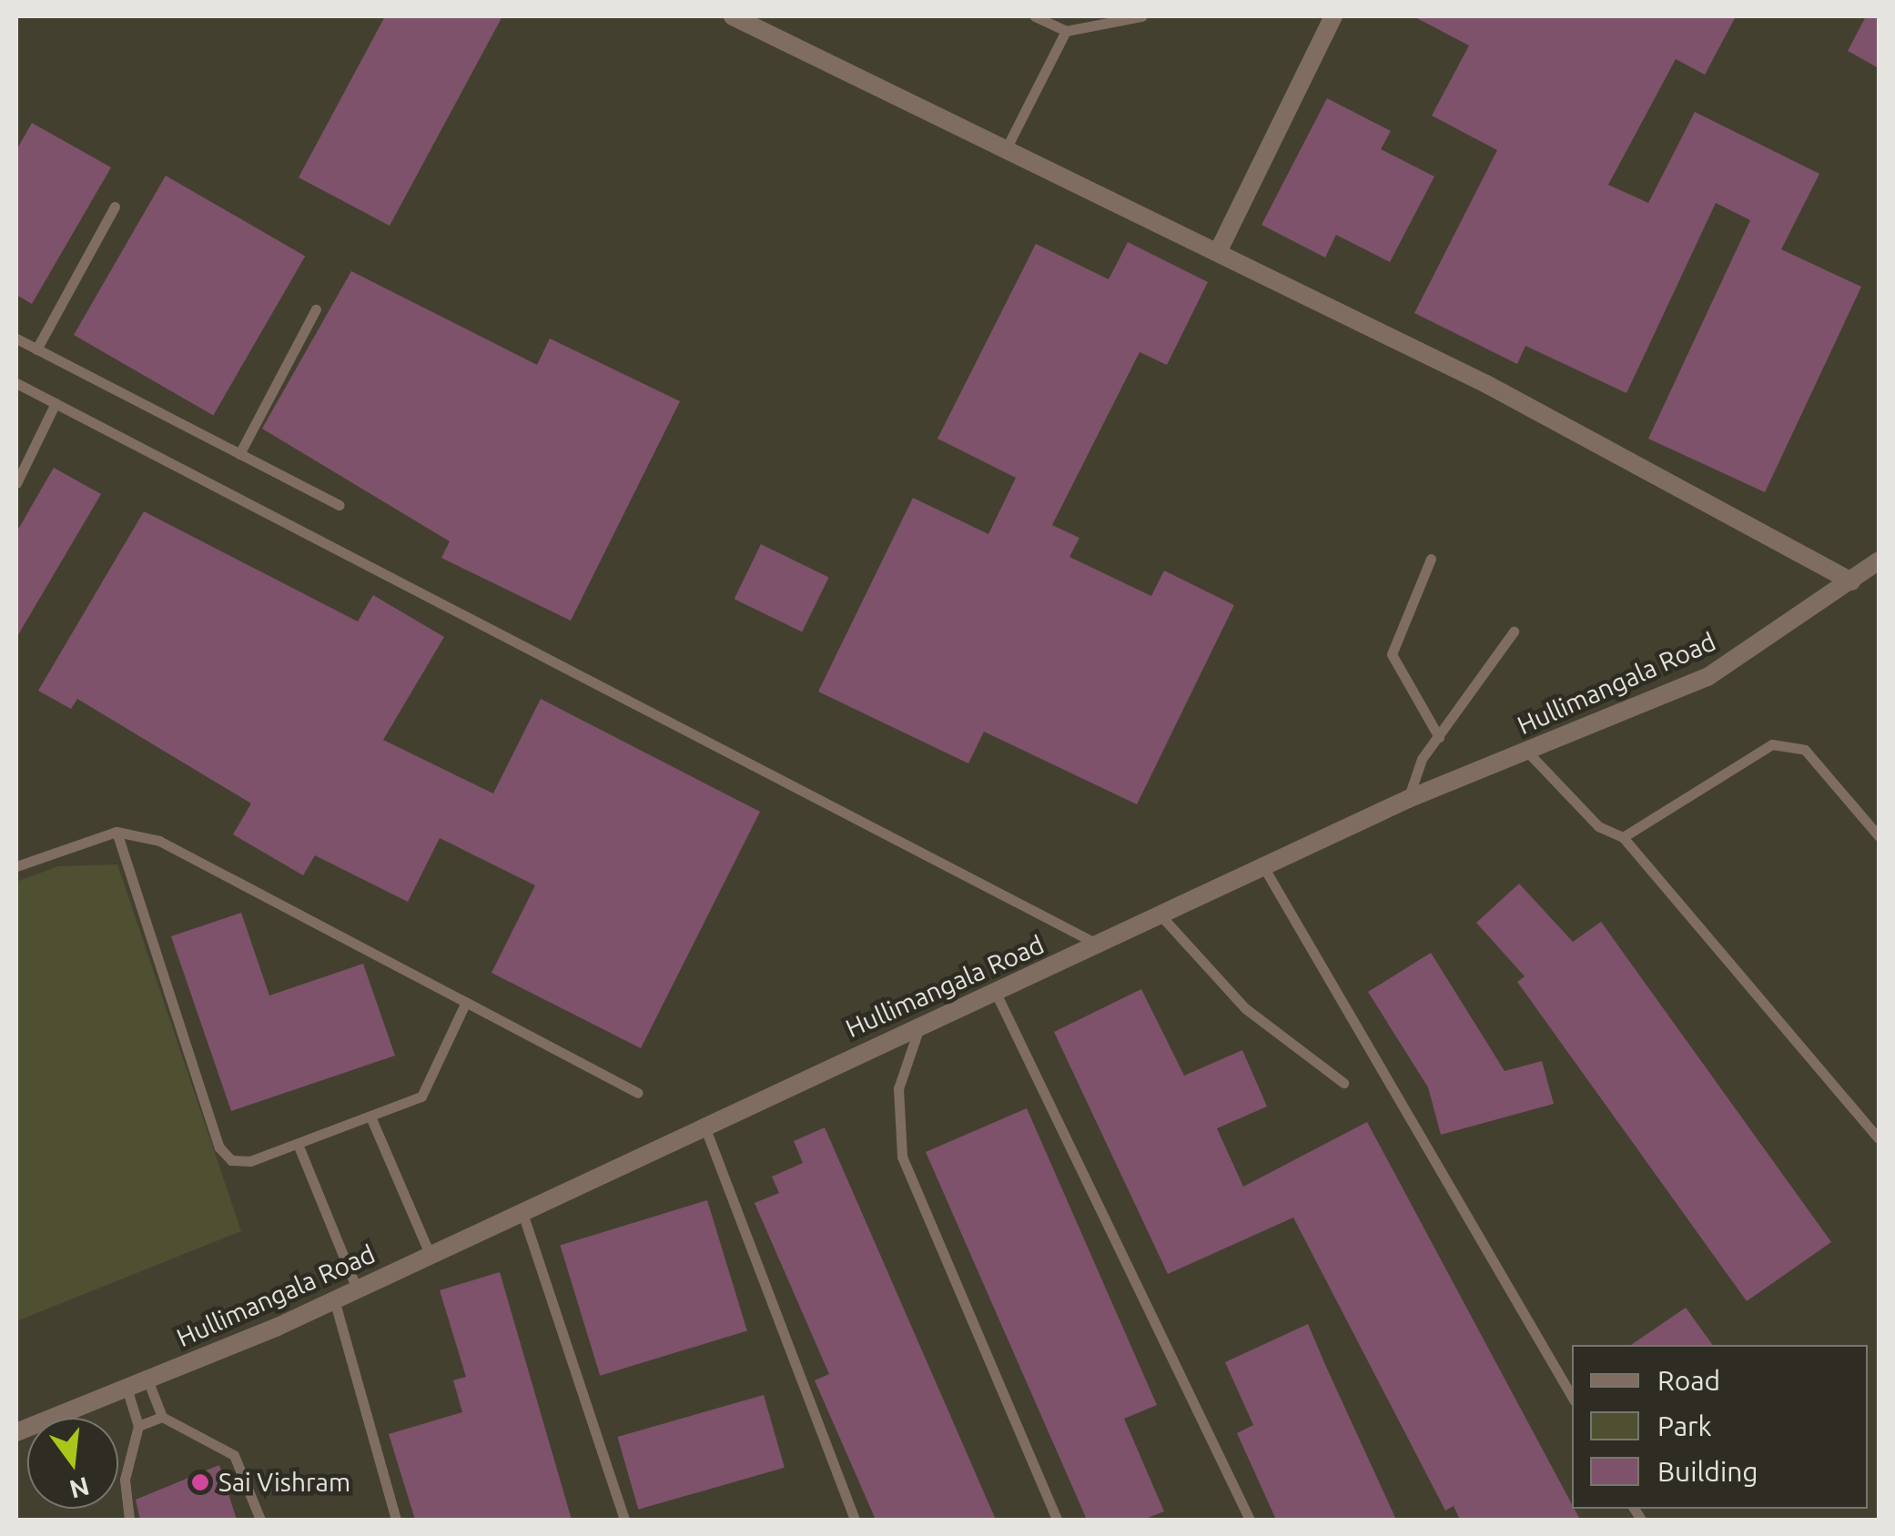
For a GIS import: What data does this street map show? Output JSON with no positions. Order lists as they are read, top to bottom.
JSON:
{
  "streets": {
    "street": ["Hullimangala Road"]
  },
  "places": ["Sai Vishram"],
  "legend": ["Road", "Park", "Building"],
  "north": "bottom"
}
